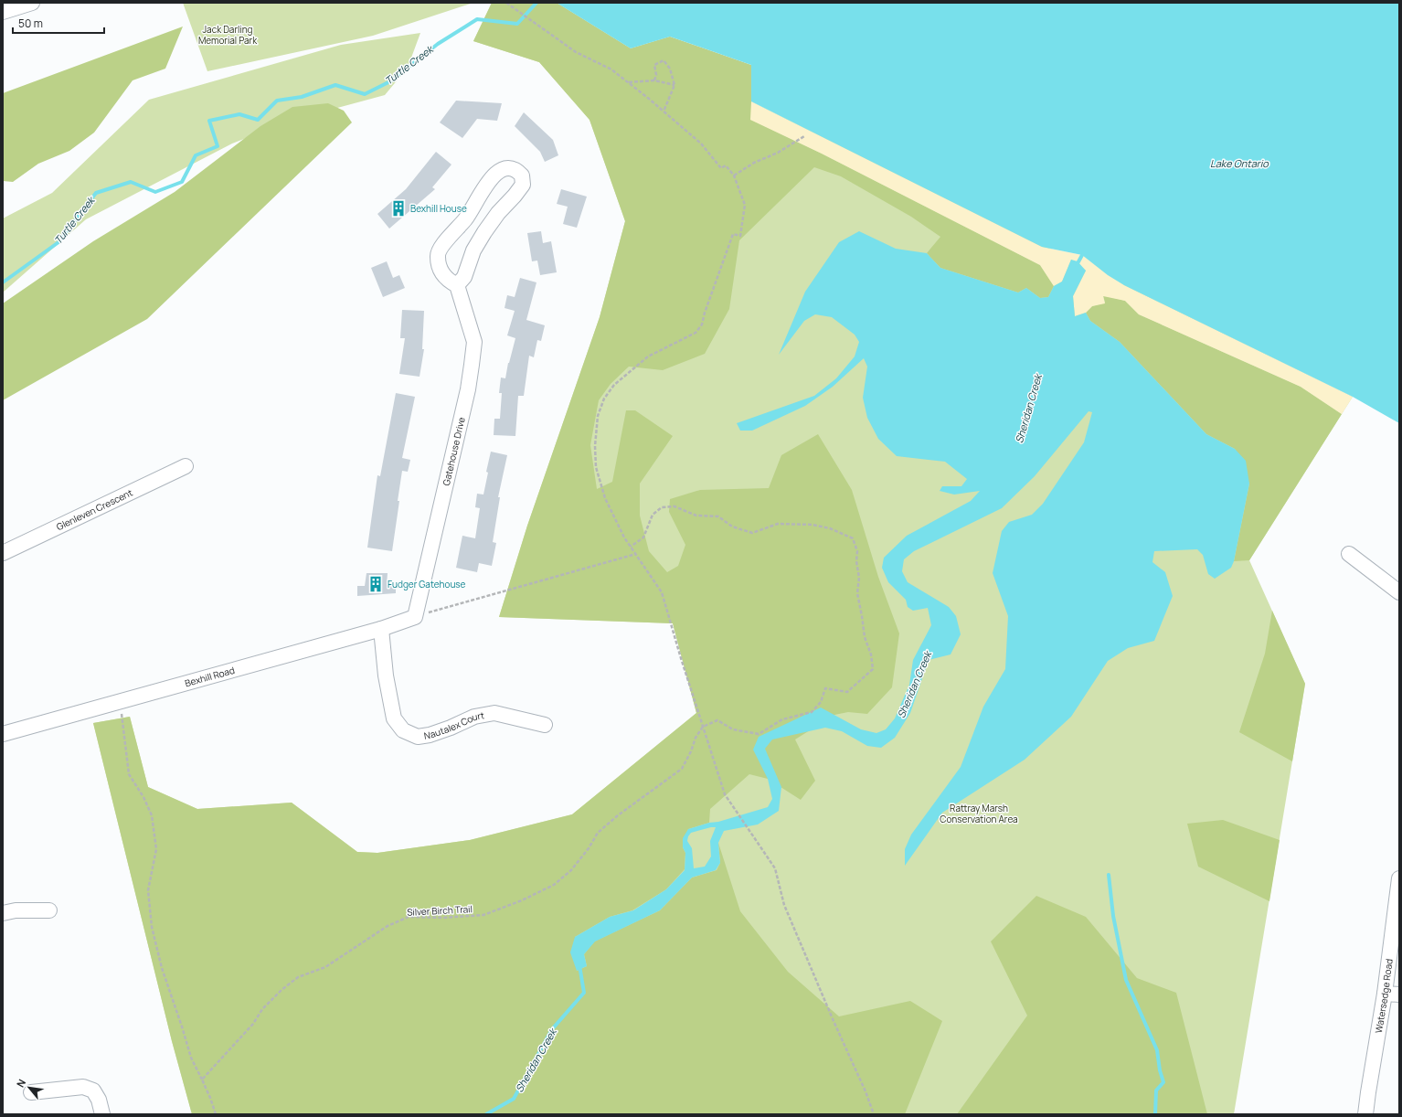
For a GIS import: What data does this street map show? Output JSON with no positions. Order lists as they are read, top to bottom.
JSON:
{
  "streets": {
    "street": [
      "Gatehouse Drive",
      "Glenleven Crescent",
      "Bexhill Road",
      "Nautalex Court",
      "Watersedge Road"
    ],
    "path": ["Silver Birch Trail"]
  },
  "crossings": [
    ["Gatehouse Drive", "Bexhill Road"],
    ["Bexhill Road", "Nautalex Court"]
  ],
  "water": ["Turtle Creek", "Lake Ontario", "Sheridan Creek"],
  "parks": ["Jack Darling Memorial Park", "Rattray Marsh Conservation Area"],
  "places": {
    "building": ["Bexhill House", "Fudger Gatehouse"]
  },
  "scale_bar": "50 m",
  "north": "top left"
}
